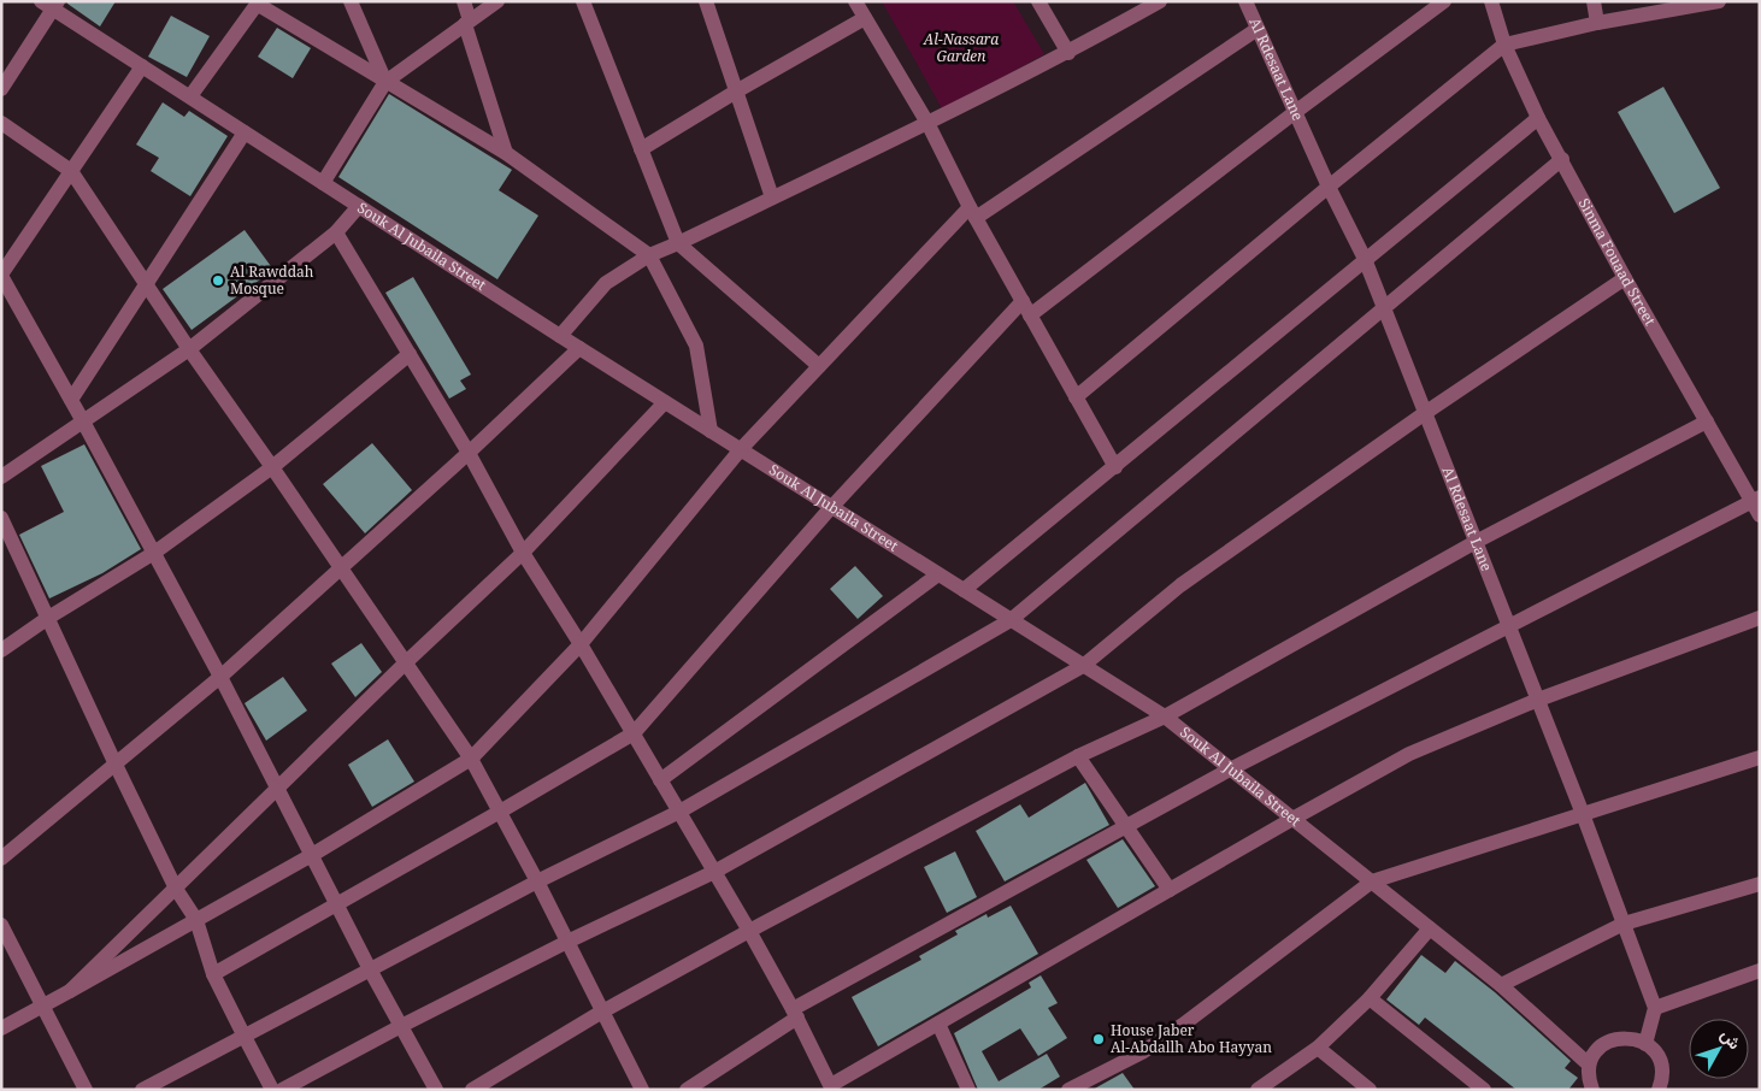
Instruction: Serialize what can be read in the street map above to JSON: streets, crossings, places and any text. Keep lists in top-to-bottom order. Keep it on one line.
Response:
{"streets":{"street":["Al Rdesaat Lane","Souk Al Jubaila Street","Sinma Fouaad Street"]},"parks":["Al-Nassara Garden"],"places":["Al Rawddah Mosque","House Jaber Al-Abdallh Abo Hayyan"],"north":"top right"}
